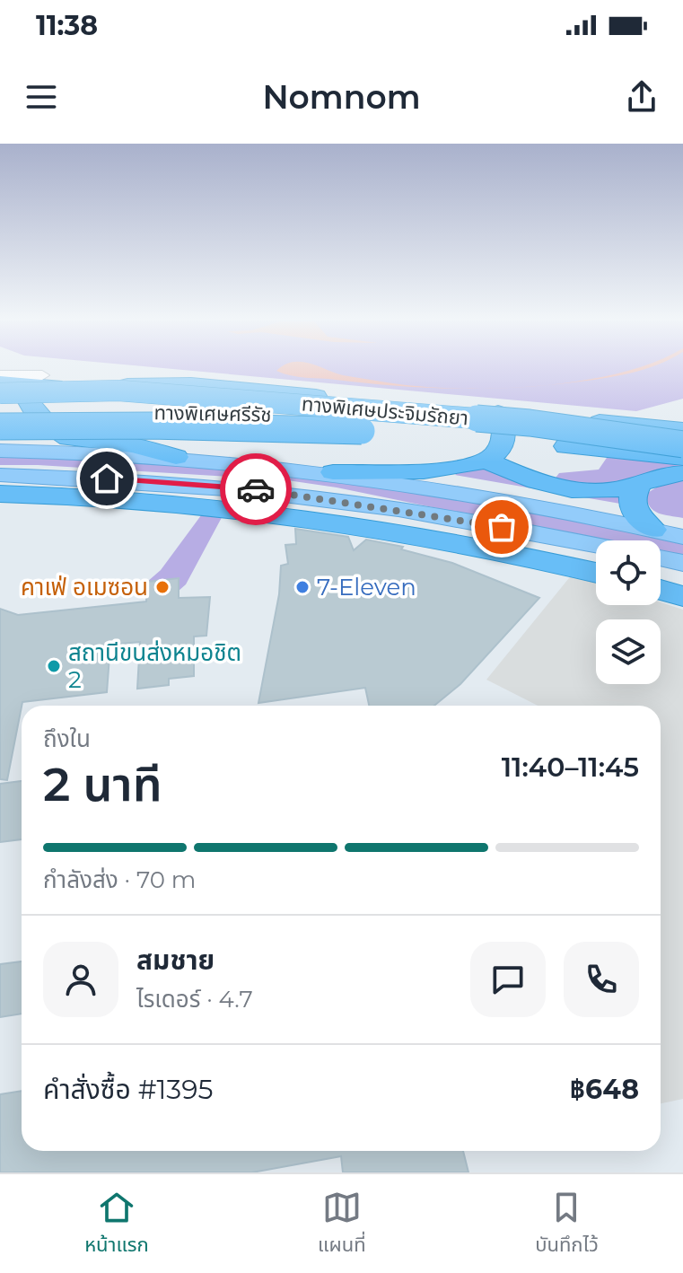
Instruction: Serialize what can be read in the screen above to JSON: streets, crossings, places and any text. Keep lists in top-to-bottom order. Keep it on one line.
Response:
{"streets":{"highway":["ทางพิเศษประจิมรัถยา","ทางพิเศษศรีรัช"]},"crossings":[["ทางพิเศษประจิมรัถยา","ทางพิเศษศรีรัช"]],"places":["คาเฟ่ อเมซอน","7-Eleven","สถานีขนส่งหมอชิต 2"],"page":{"status":"11:38","header":"Nomnom","heading":["2 นาที","ถึงใน","11:40–11:45"],"panel":["สมชาย","ไรเดอร์ · 4.7","คำสั่งซื้อ #1395","฿648"],"bar":"กำลังส่ง · 70 m","tabs":["หน้าแรก","แผนที่","บันทึกไว้"]}}
